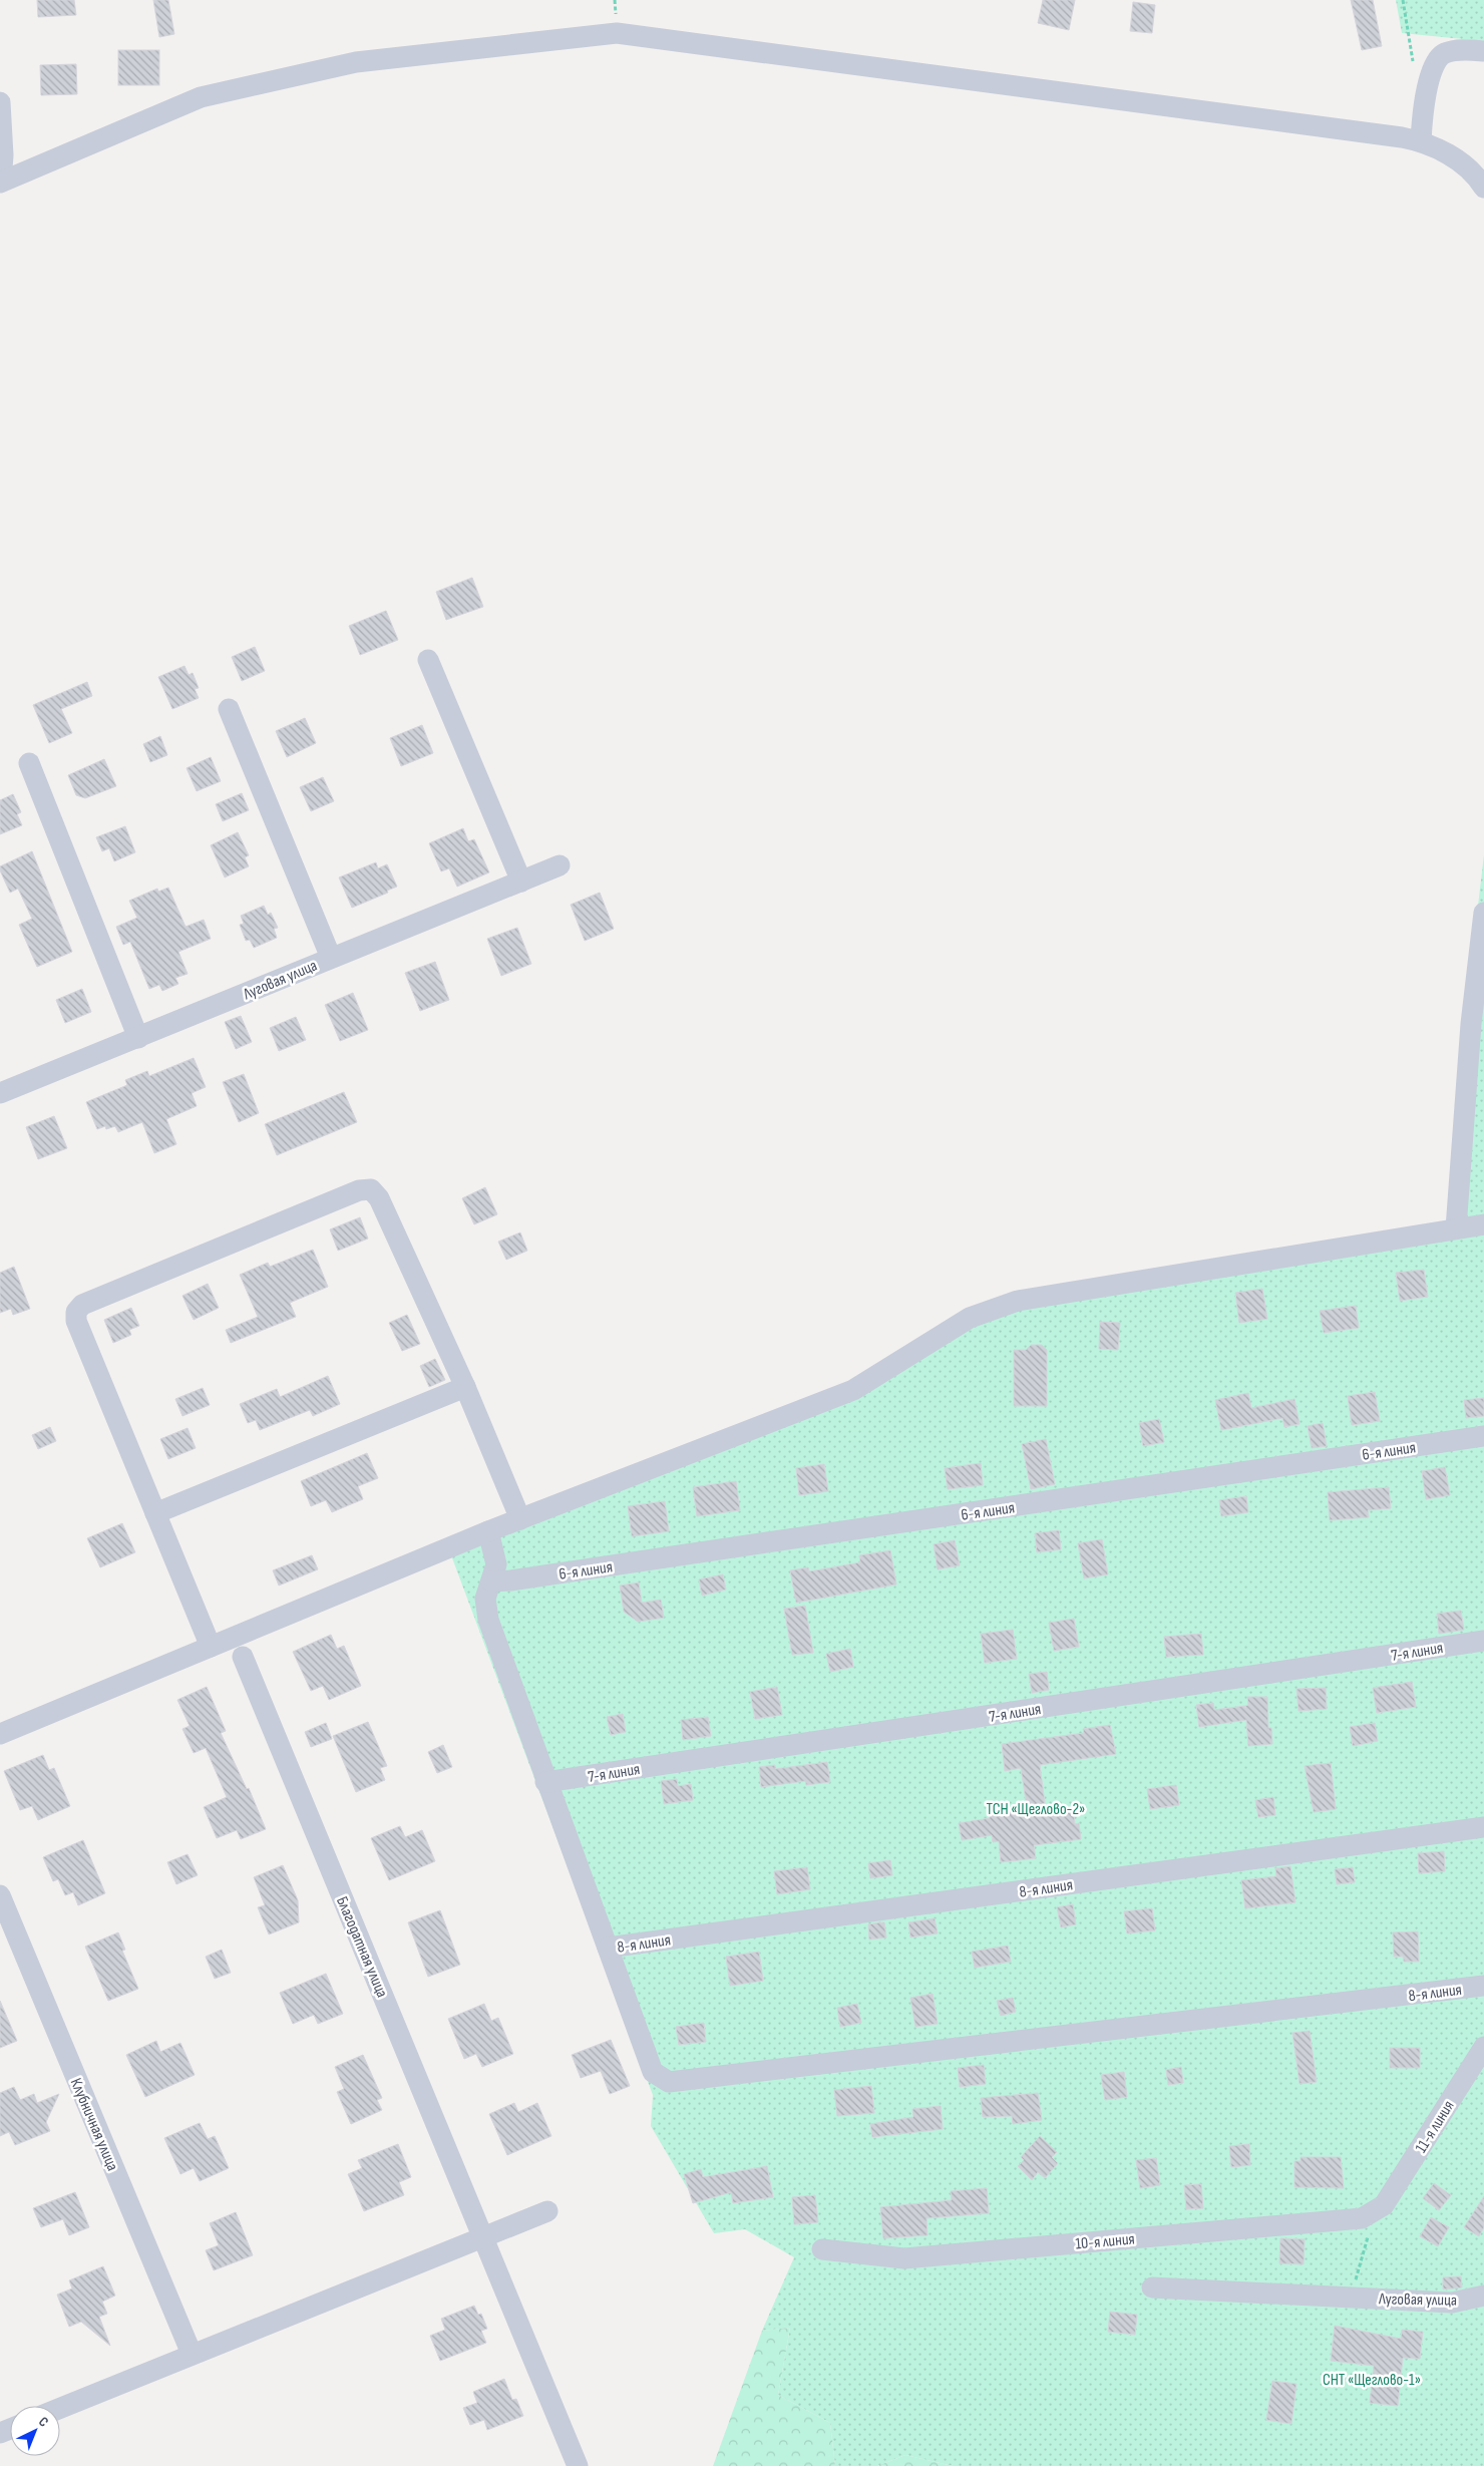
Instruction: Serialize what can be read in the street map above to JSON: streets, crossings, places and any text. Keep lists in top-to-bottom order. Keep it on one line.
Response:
{"streets":{"street":["Луговая улица","6-я линия","7-я линия","8-я линия","Благодатная улица","Клубничная улица","11-я линия","10-я линия"]},"crossings":[["11-я линия","10-я линия"]],"parks":["ТСН «Щеглово-2»","СНТ «Щеглово-1»"],"north":"top right"}
